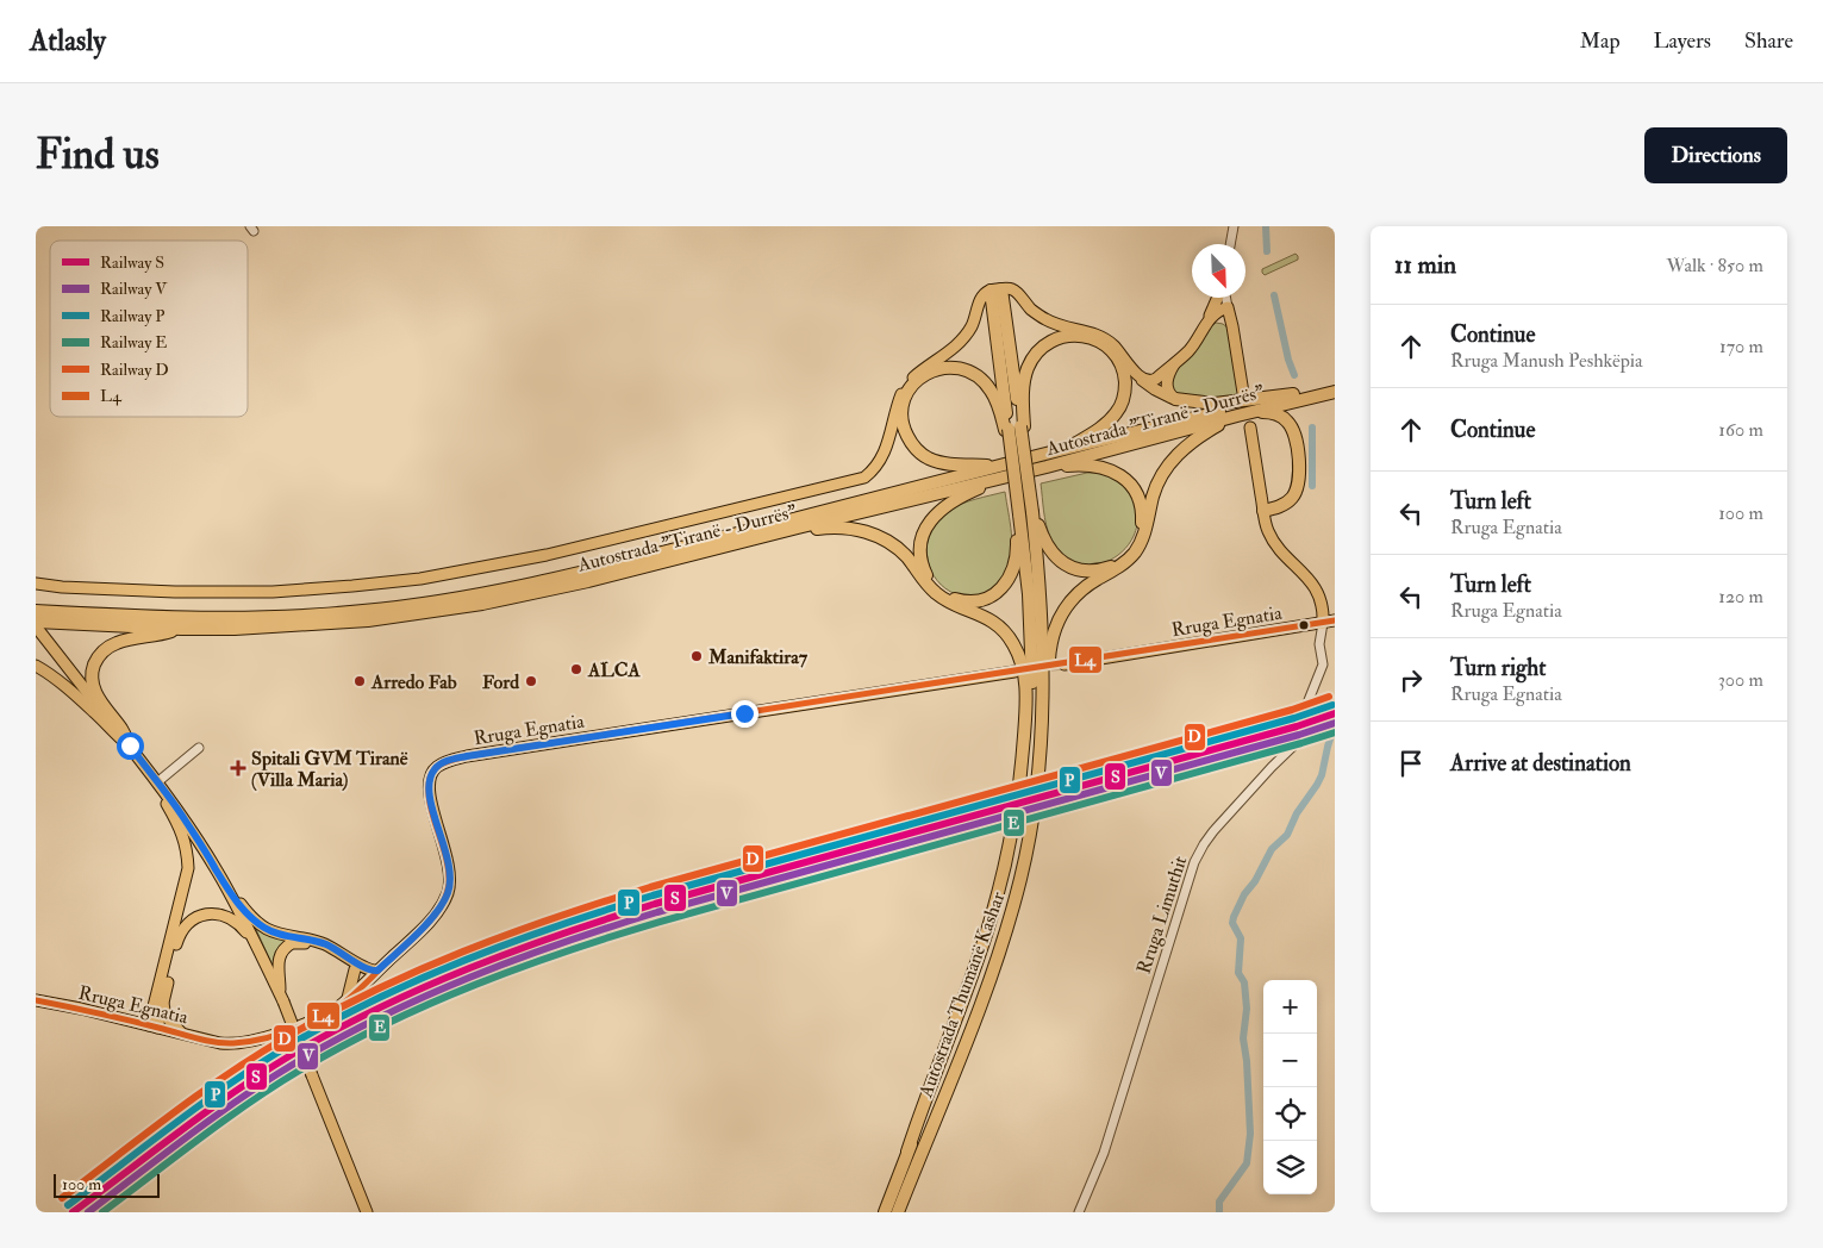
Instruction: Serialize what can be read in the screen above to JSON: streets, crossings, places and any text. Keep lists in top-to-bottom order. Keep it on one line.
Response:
{"streets":{"highway":["Autostrada \"Tiranë - Durrës\"","Autostrada Thumanë Kashar"],"main road":["Rruga Egnatia"],"street":["Rruga Limuthit"]},"crossings":[["Rruga Egnatia","Rruga Limuthit"]],"places":{"other":["Manifaktira7","ALCA","Arredo Fab","Ford"],"health":["Spitali GVM Tiranë (Villa Maria)"]},"lines":["transit line L4","rail line D","rail line P","rail line S","rail line V","rail line E"],"legend":["Railway S","Railway V","Railway P","Railway E","Railway D","L4"],"scale_bar":"100 m","north":"bottom right","page":{"header":"Atlasly","nav":["Map","Layers","Share"],"buttons":"Directions","title":"Find us","heading":["11 min","Walk · 850 m"],"list":[["Continue","Rruga Manush Peshkëpia","170 m"],["Continue","160 m"],["Turn left","Rruga Egnatia","100 m"],["Turn left","Rruga Egnatia","120 m"],["Turn right","Rruga Egnatia","300 m"],"Arrive at destination"],"map_buttons":["+","−"],"scale":"100 m"}}
